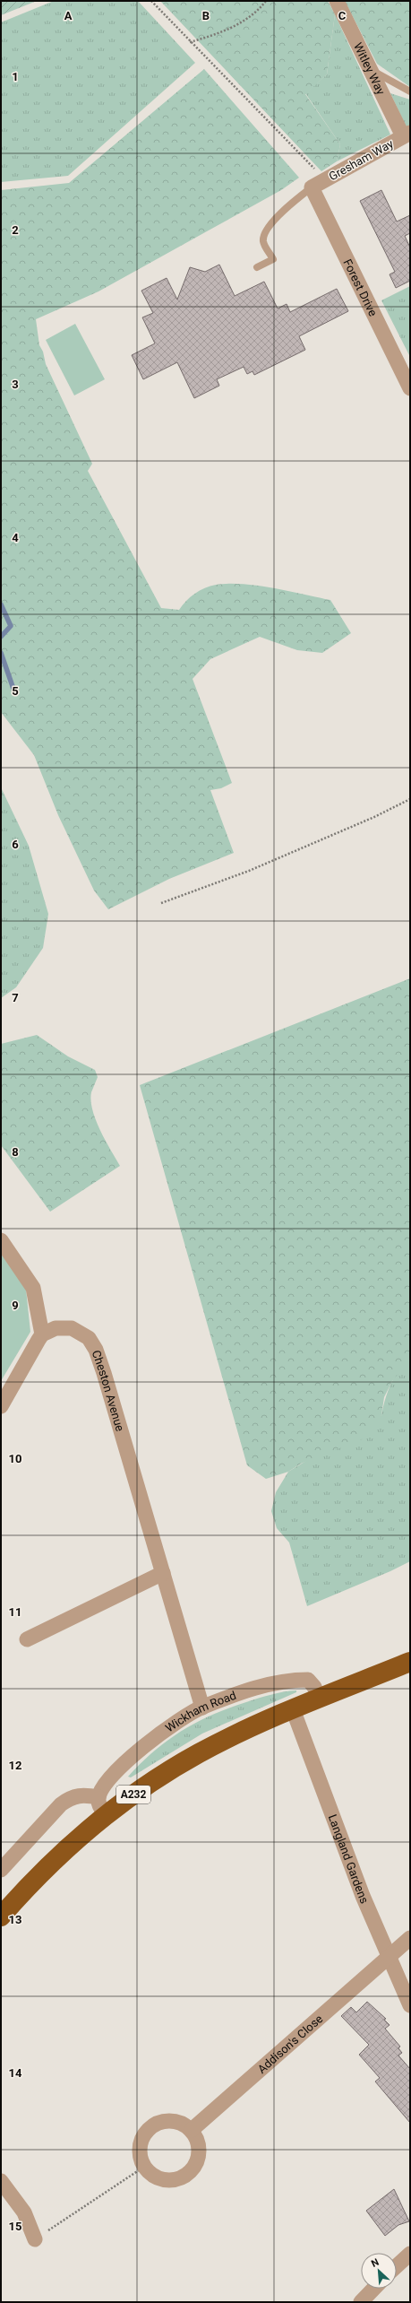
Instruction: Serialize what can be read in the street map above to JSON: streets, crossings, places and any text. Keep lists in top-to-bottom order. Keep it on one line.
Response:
{"streets":{"highway":["A232"],"street":["Witley Way","Gresham Way","Forest Drive","Cheston Avenue","Wickham Road","Langland Gardens","Addison's Close"]},"crossings":[["Witley Way","Gresham Way"],["Gresham Way","Forest Drive"],["Cheston Avenue","Wickham Road"],["Wickham Road","A232"],["A232","Langland Gardens"],["Langland Gardens","Addison's Close"]],"north":"top left","grid":{"columns":["A","B","C"],"rows":["1","2","3","4","5","6","7","8","9","10","11","12","13","14","15"]}}
